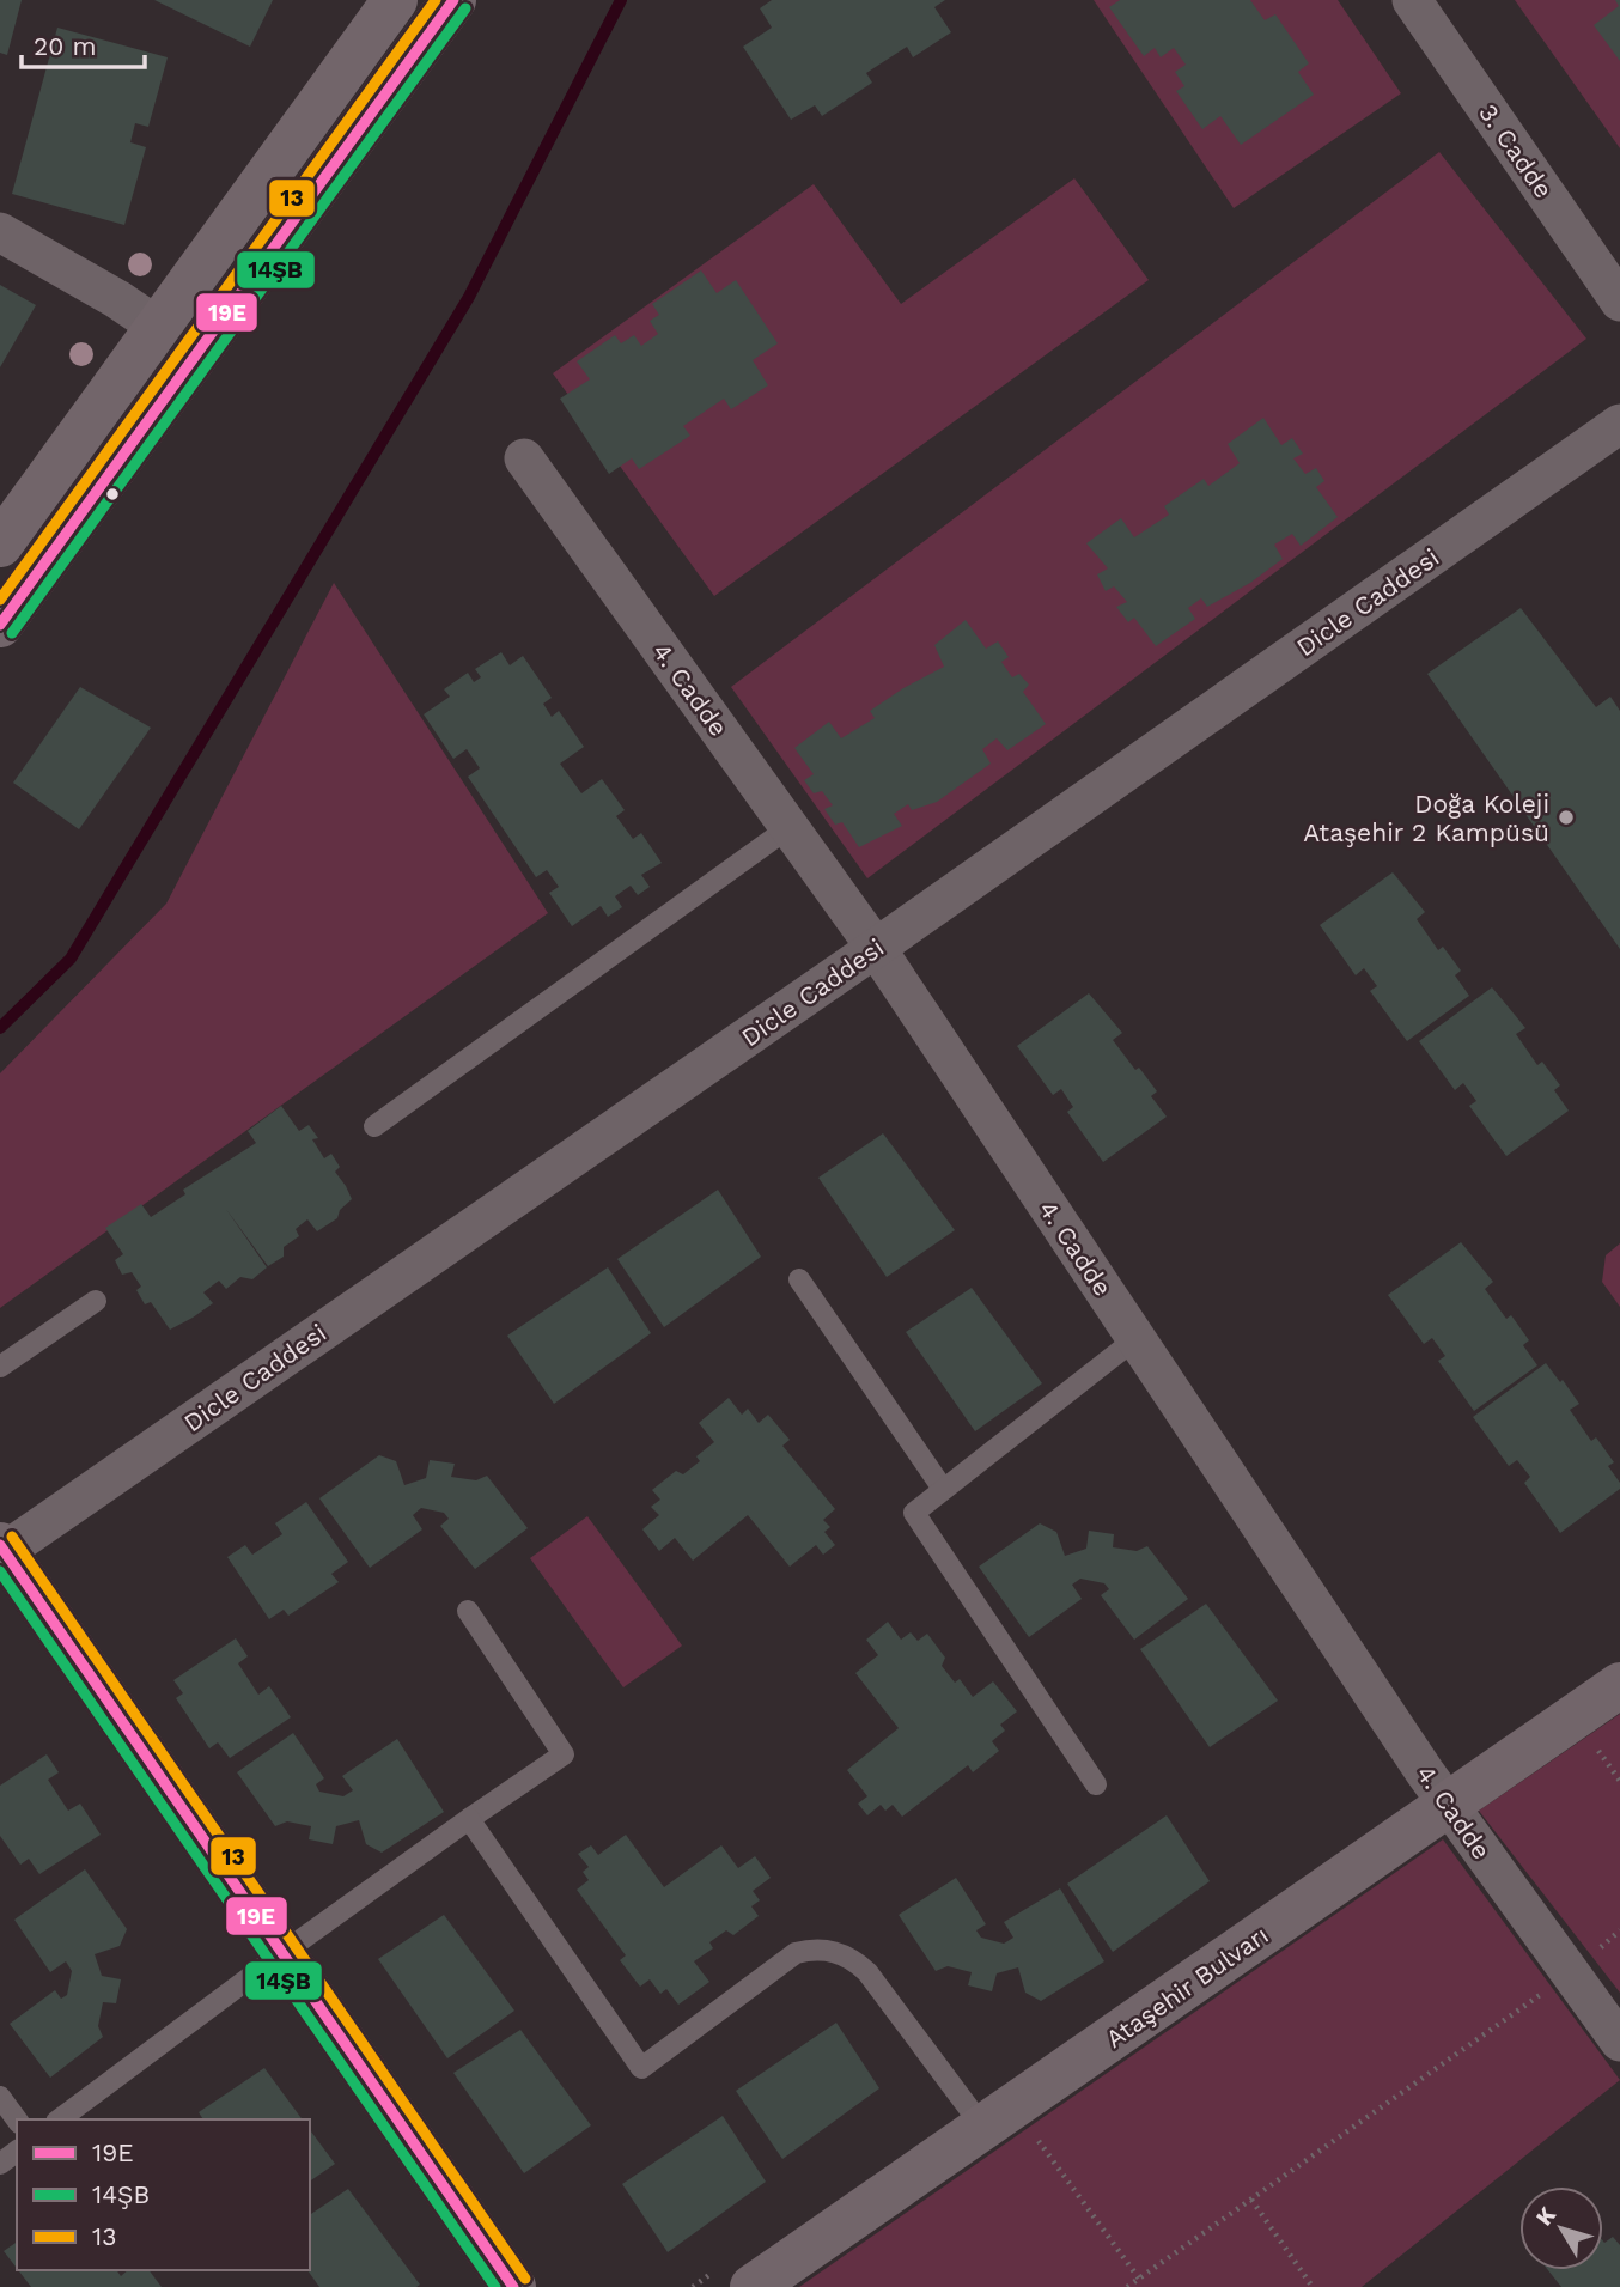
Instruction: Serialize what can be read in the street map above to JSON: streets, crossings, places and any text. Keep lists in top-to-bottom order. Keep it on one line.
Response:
{"streets":{"street":["3. Cadde","Dicle Caddesi","4. Cadde","Ataşehir Bulvarı"]},"crossings":[["Dicle Caddesi","4. Cadde"],["4. Cadde","Ataşehir Bulvarı"]],"places":["Doğa Koleji Ataşehir 2 Kampüsü"],"lines":["transit line 19E","transit line 13","transit line 14ŞB"],"legend":["19E","14ŞB","13"],"scale_bar":"20 m","north":"top left"}
